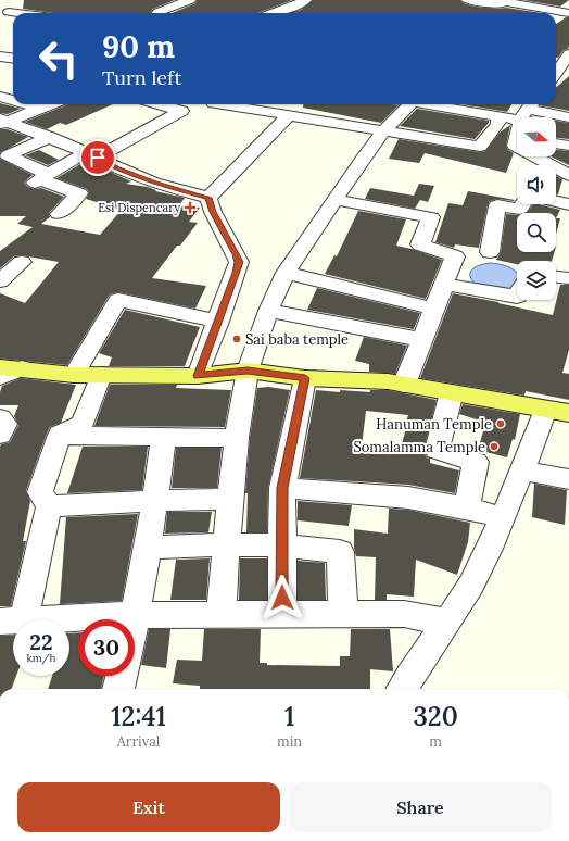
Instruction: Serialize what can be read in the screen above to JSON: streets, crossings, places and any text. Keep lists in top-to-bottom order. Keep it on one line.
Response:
{"places":{"health":["Esi Dispencary"],"other":["Sai baba temple","Hanuman Temple","Somalamma Temple"]},"north":"right","page":{"turn":["90 m","Turn left"],"speed":"22 km/h","limit":"30","eta":["12:41","Arrival","1","min","320","m"],"buttons":["Exit","Share"]}}
